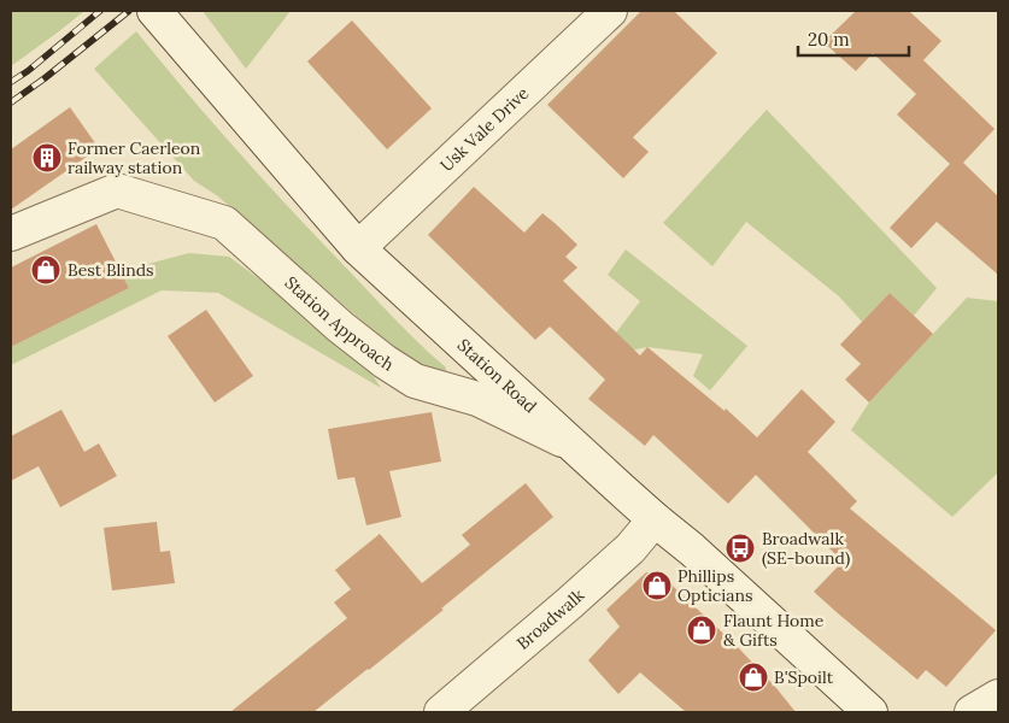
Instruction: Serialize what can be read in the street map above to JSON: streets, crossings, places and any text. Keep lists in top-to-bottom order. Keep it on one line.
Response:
{"streets":{"street":["Usk Vale Drive","Station Approach","Station Road","Broadwalk"]},"crossings":[["Usk Vale Drive","Station Road"],["Station Approach","Station Road"],["Station Road","Broadwalk"]],"places":{"building":["Former Caerleon railway station"],"shop":["Best Blinds","Phillips Opticians","Flaunt Home & Gifts","B'Spoilt"],"bus stop":["Broadwalk (SE-bound)"]},"scale_bar":"20 m"}
